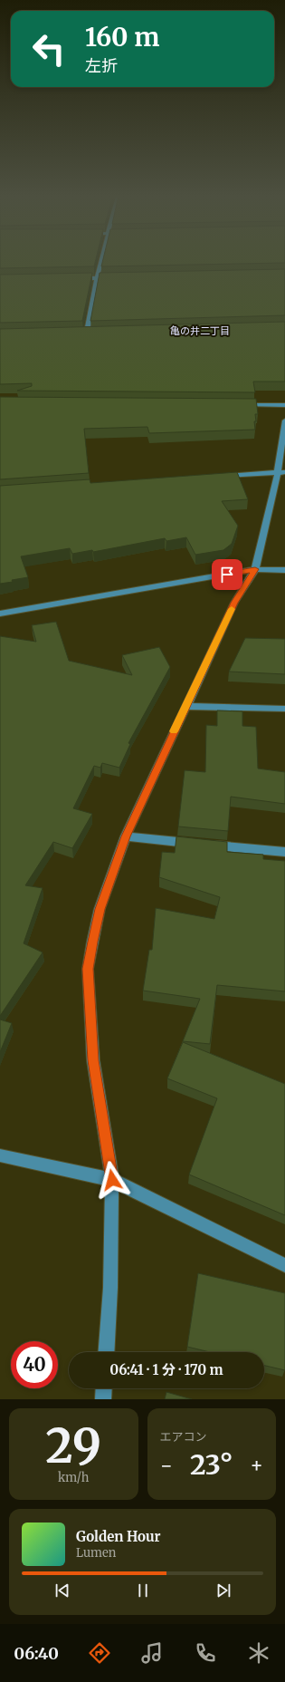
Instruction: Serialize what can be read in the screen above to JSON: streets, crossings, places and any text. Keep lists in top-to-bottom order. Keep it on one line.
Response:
{"districts":["亀の井二丁目"],"page":{"turn":["160 m","左折"],"limit":"40","trip":"06:41 · 1 分 · 170 m","tile":[["29","km/h"],"エアコン"],"heat":["−","23°","+"],"song":["Golden Hour","Lumen"],"tabs":"06:40"}}
